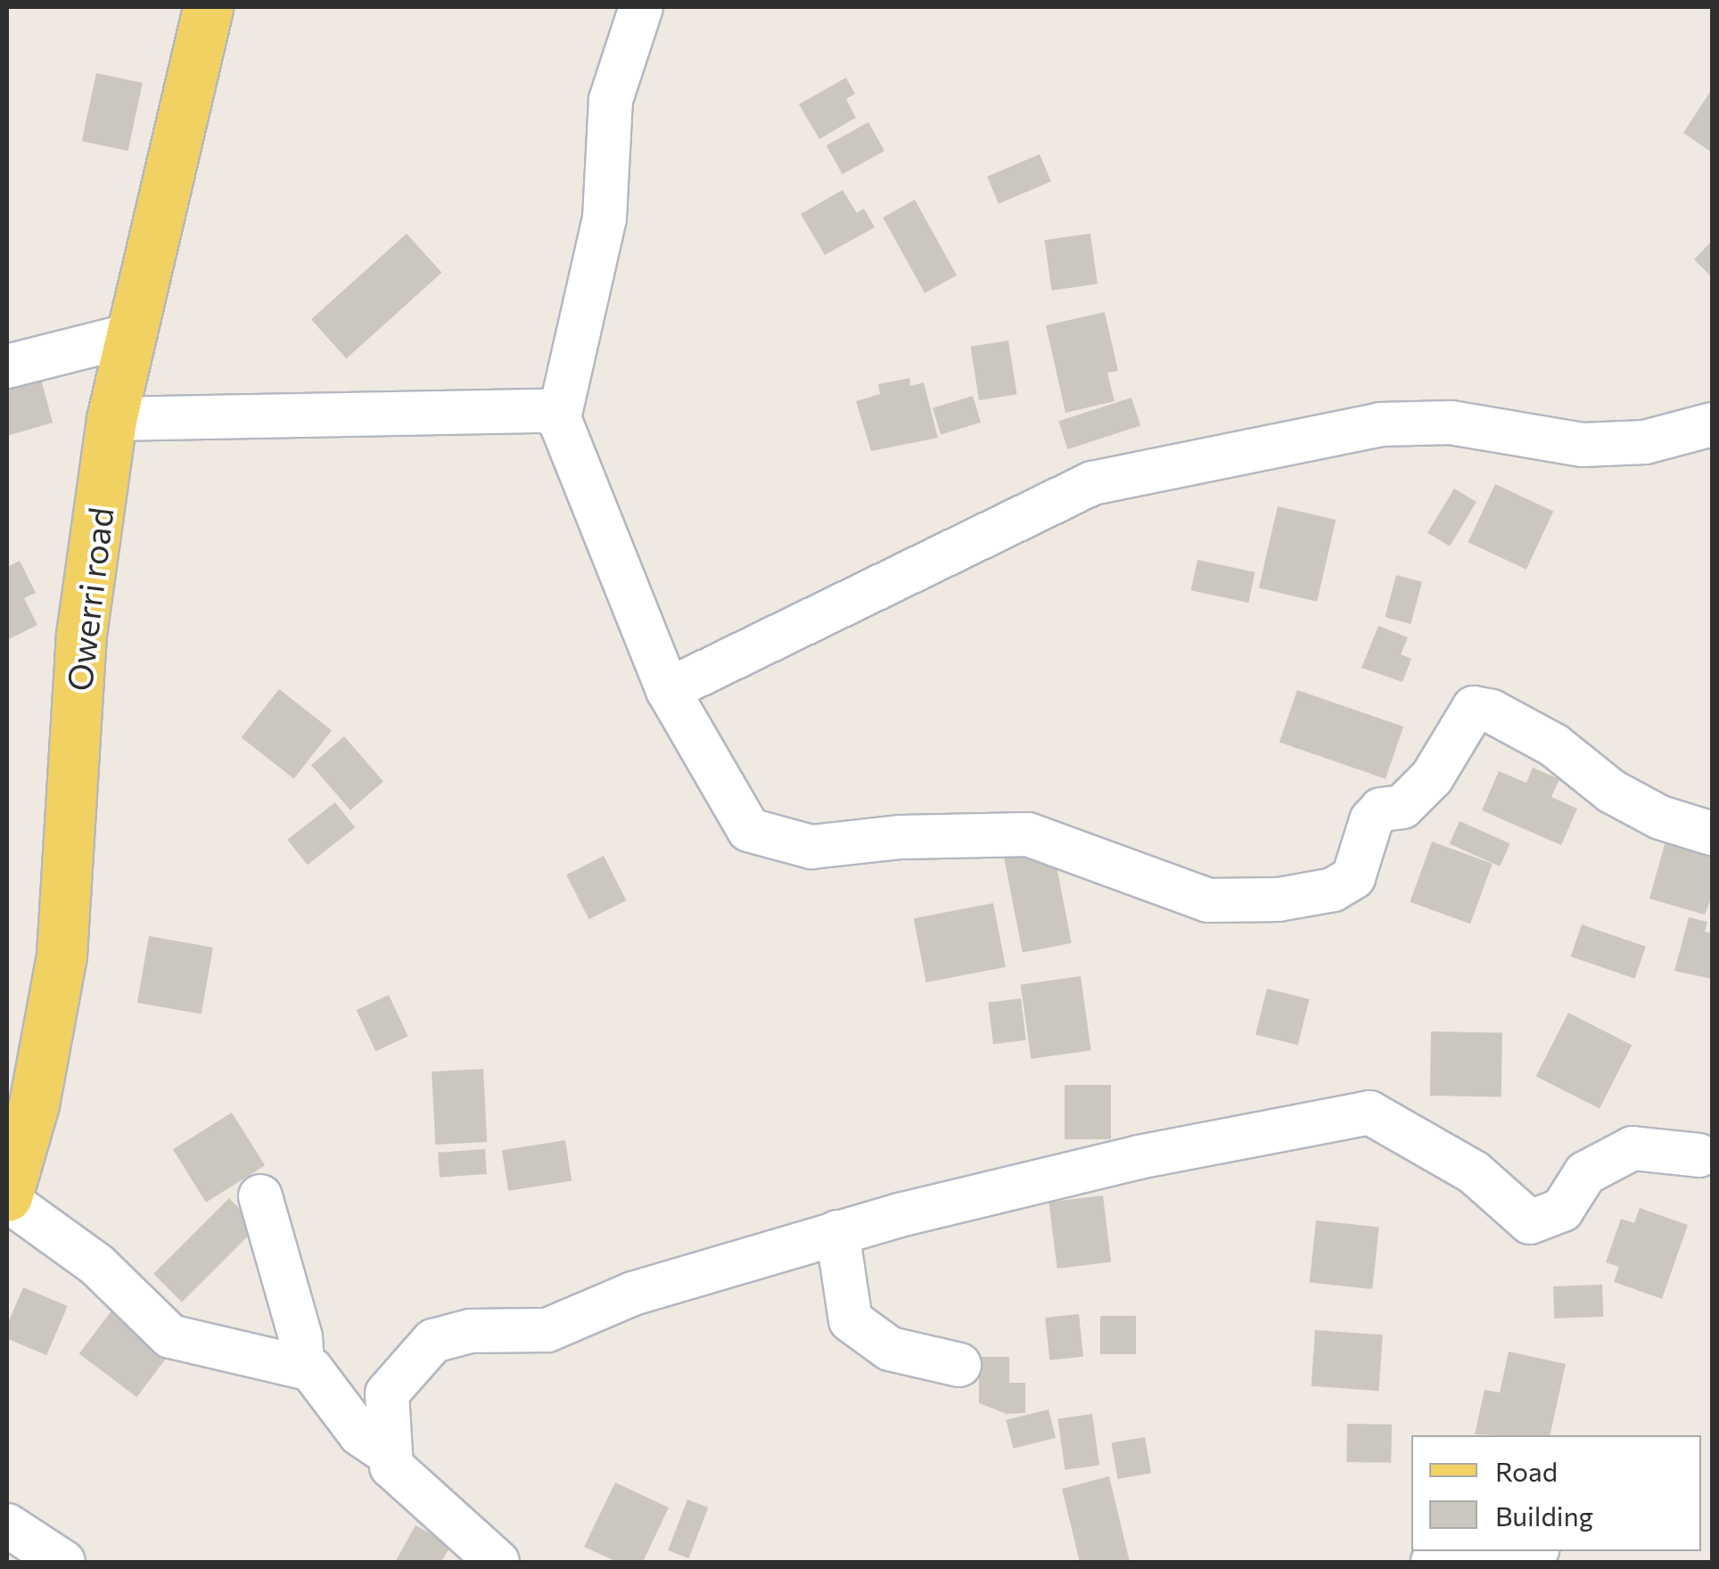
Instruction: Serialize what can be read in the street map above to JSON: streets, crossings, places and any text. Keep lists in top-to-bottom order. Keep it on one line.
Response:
{"streets":{"main road":["Owerri road"]},"legend":["Road","Building"]}
